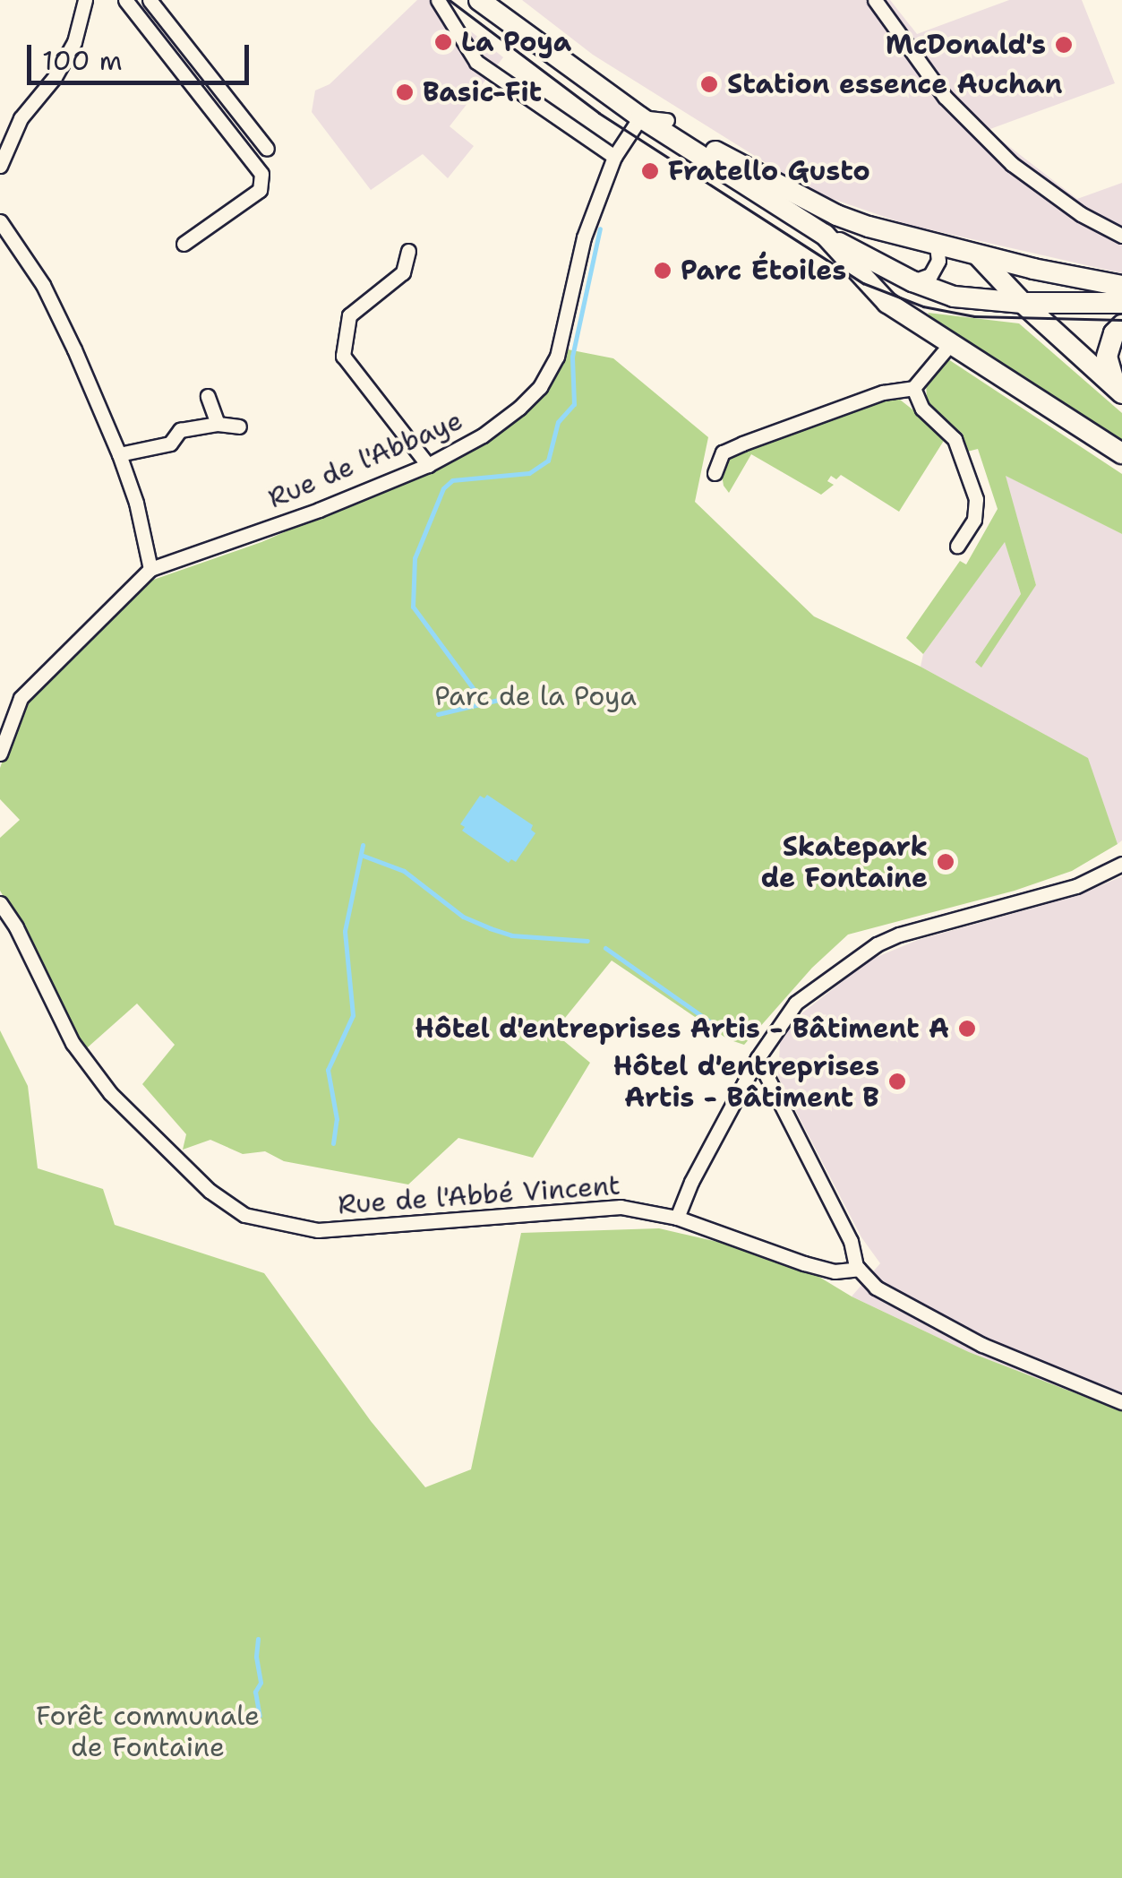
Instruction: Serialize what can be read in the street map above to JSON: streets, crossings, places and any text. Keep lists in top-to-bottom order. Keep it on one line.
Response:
{"streets":{"street":["Rue de l'Abbaye","Rue de l'Abbé Vincent"]},"parks":["Parc de la Poya","Forêt communale de Fontaine"],"places":["La Poya","McDonald's","Station essence Auchan","Basic-Fit","Fratello Gusto","Parc Étoiles","Skatepark de Fontaine","Hôtel d'entreprises Artis - Bâtiment A","Hôtel d'entreprises Artis - Bâtiment B"],"scale_bar":"100 m"}
